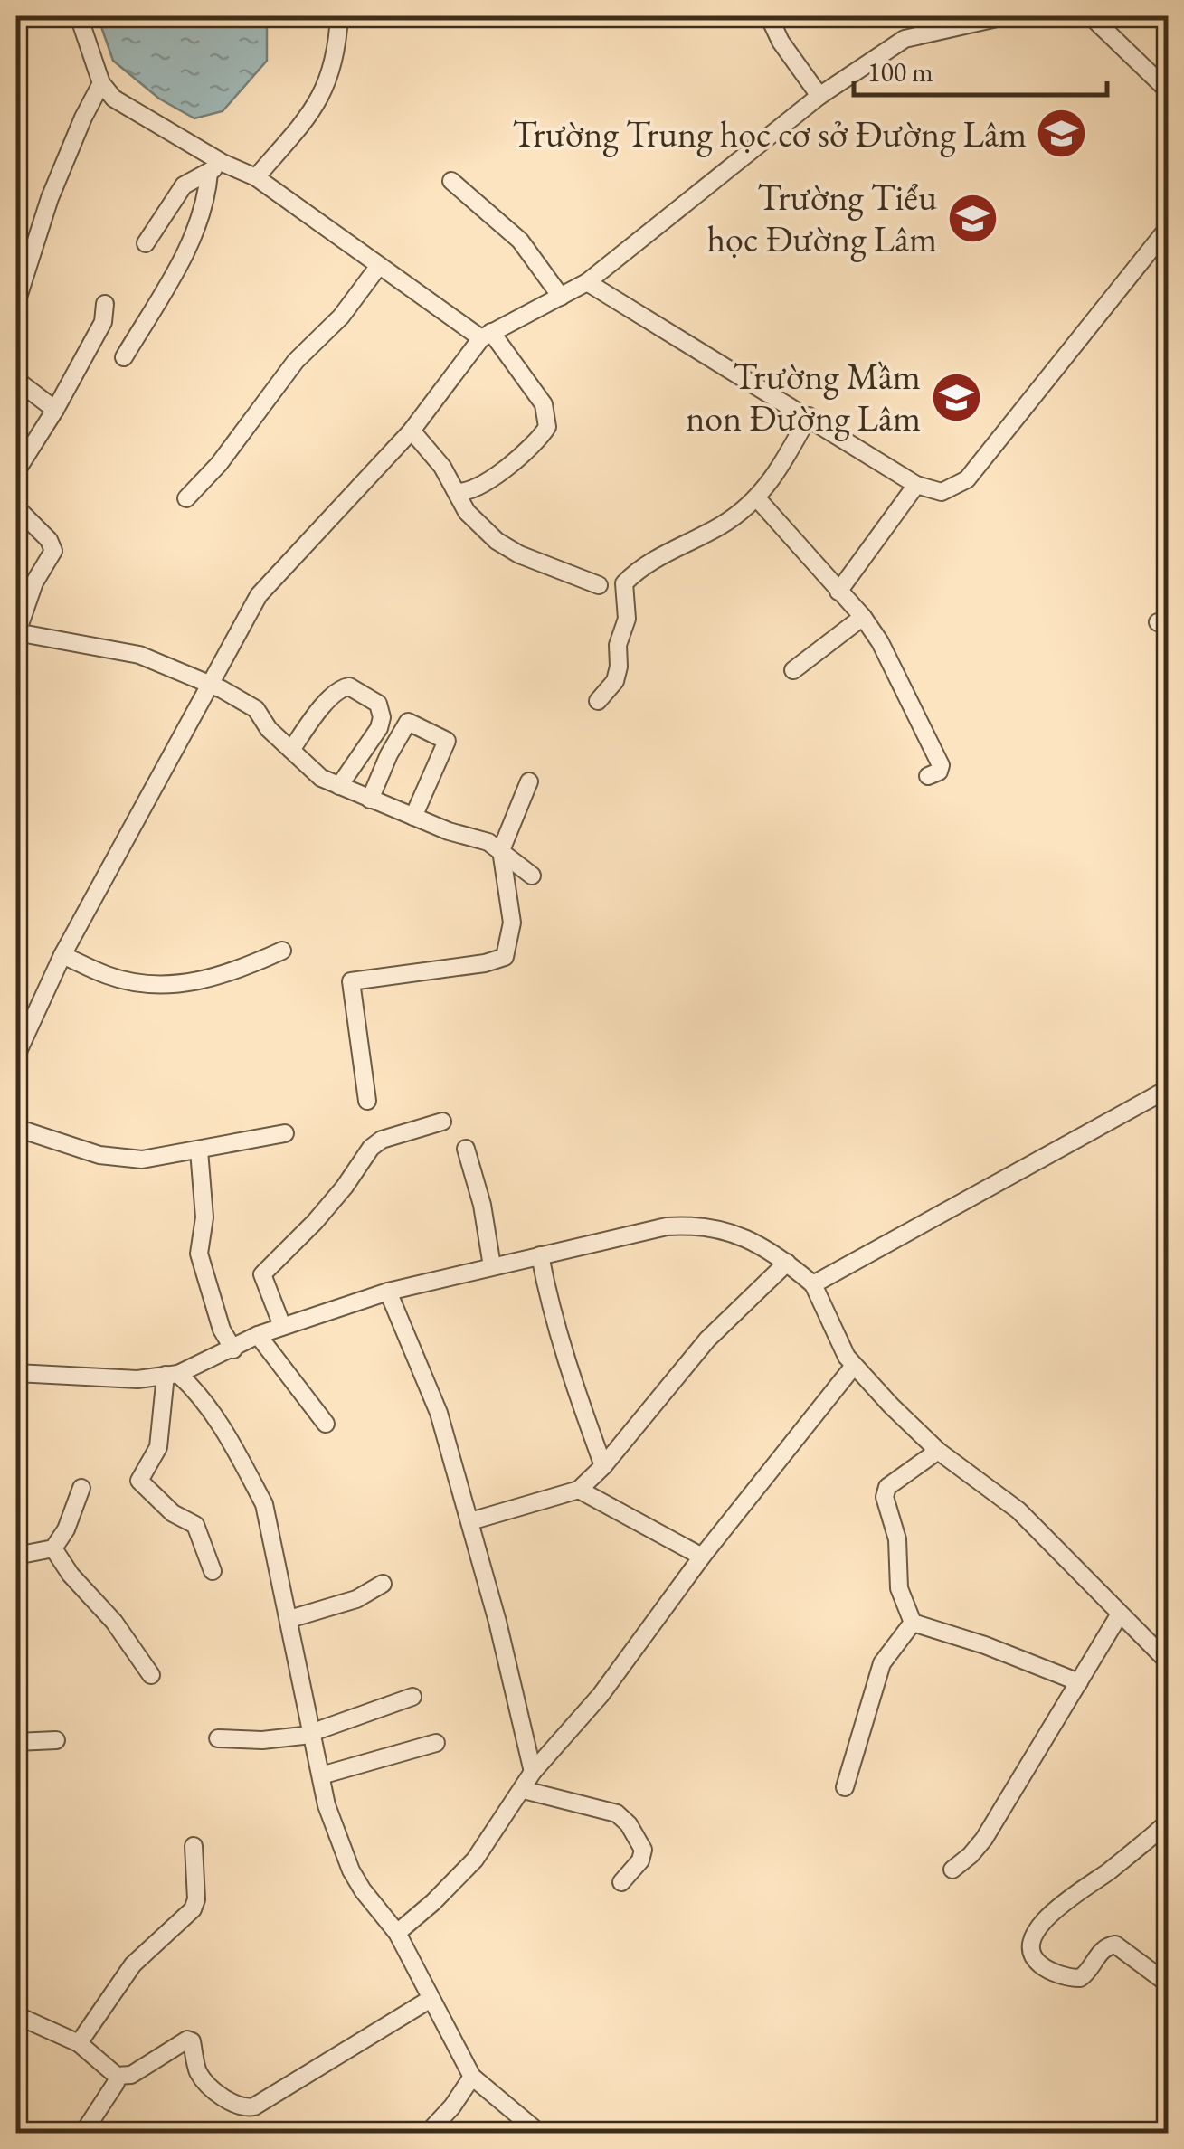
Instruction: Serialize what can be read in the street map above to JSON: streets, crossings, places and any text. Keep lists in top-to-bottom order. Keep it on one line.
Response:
{"places":{"school or university":["Trường Trung học cơ sở Đường Lâm","Trường Tiểu học Đường Lâm","Trường Mầm non Đường Lâm"]},"scale_bar":"100 m"}
